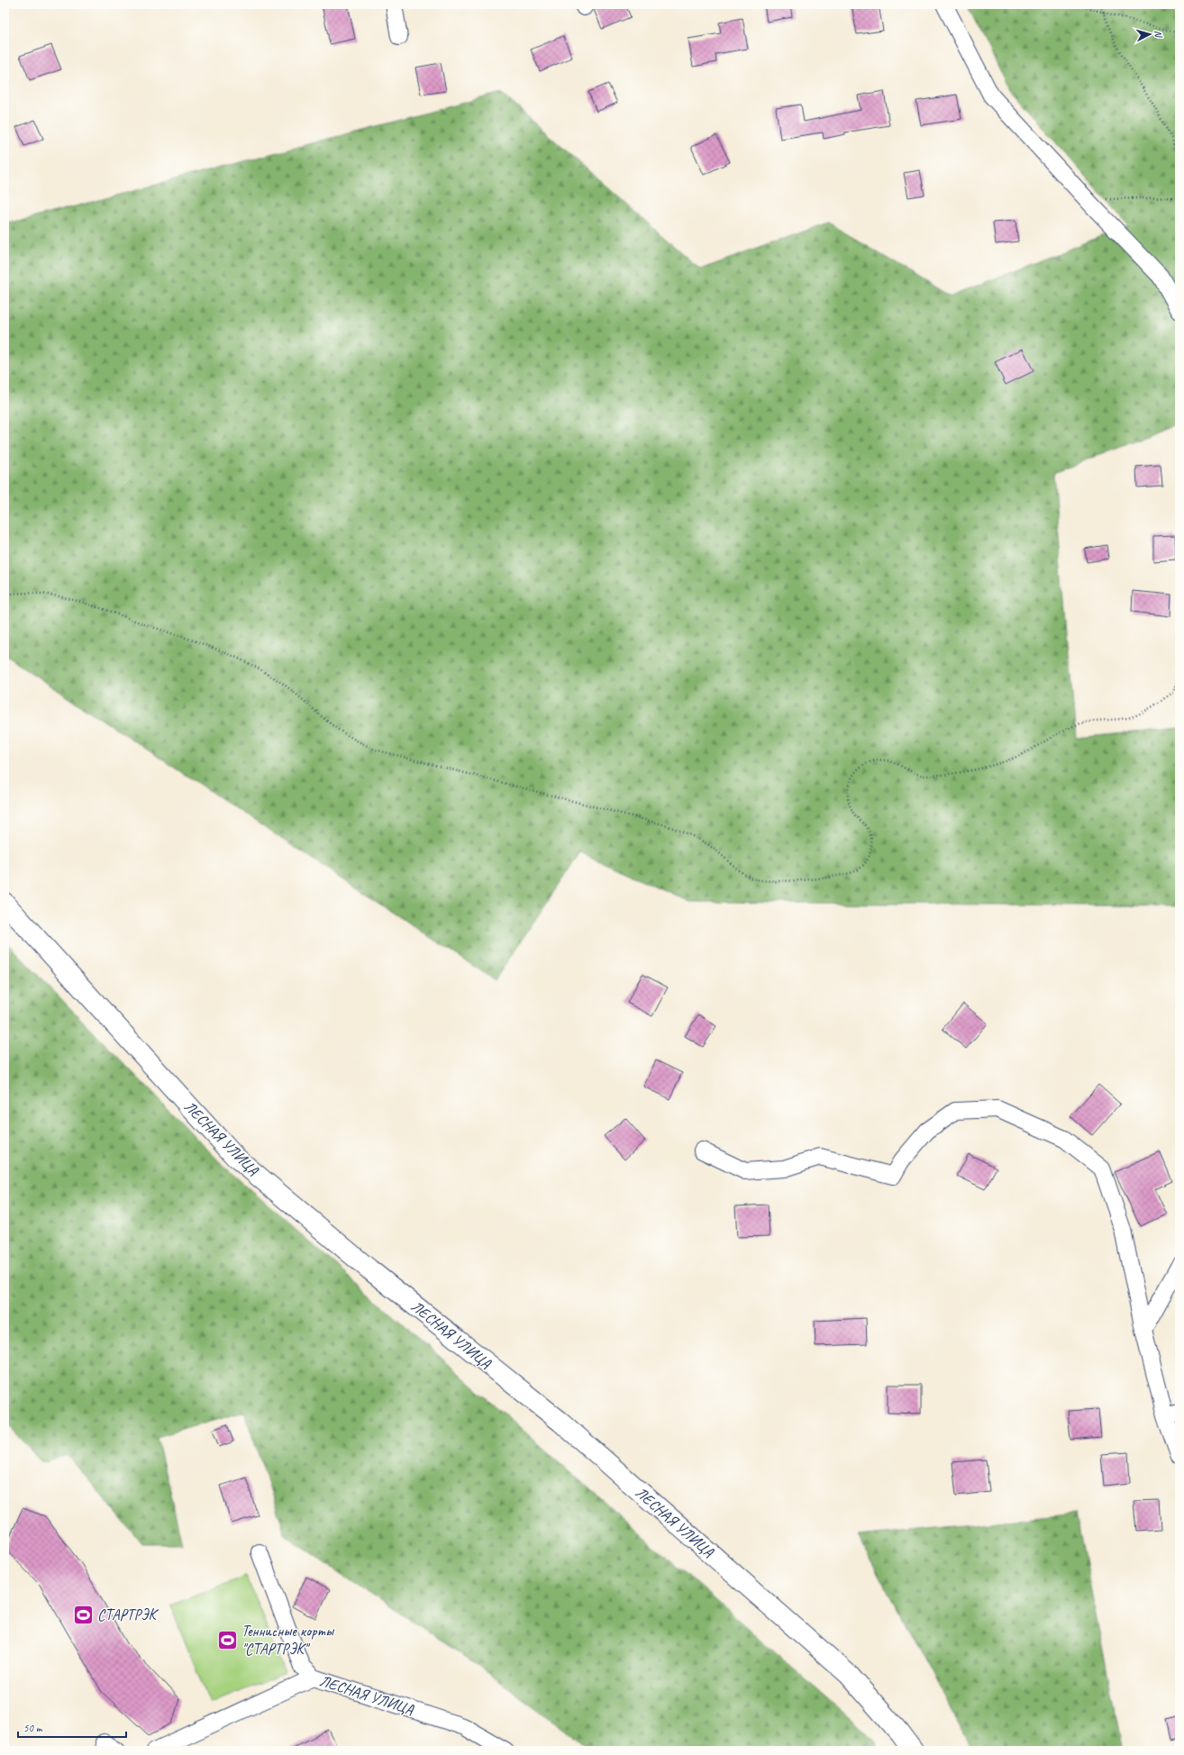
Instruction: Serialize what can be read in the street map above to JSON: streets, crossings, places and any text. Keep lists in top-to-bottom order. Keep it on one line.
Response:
{"streets":{"main road":["ЛЕСНАЯ УЛИЦА"]},"places":{"sports":["СТАРТРЭК","Теннисные корты \"СТАРТРЭК\""]},"scale_bar":"50 m","north":"right"}
